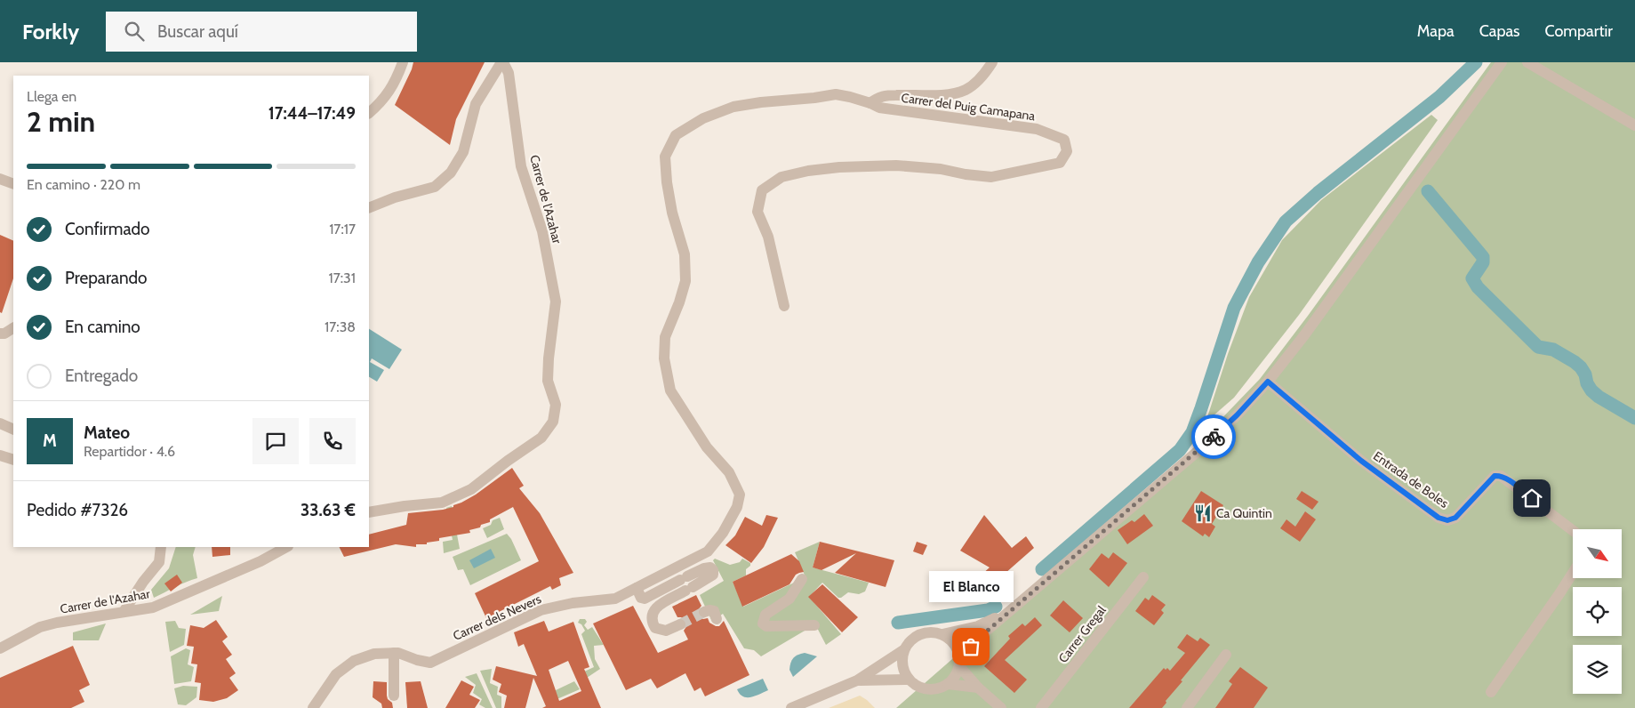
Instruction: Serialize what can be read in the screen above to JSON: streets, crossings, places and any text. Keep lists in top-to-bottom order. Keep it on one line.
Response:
{"streets":{"street":["Carrer del Puig Camapana","Carrer de l'Azahar","Entrada de Boles","Carrer dels Nevers","Carrer Gregal"]},"crossings":[["Carrer del Puig Camapana","Carrer dels Nevers"]],"places":{"restaurant":["Ca Quintin"],"other":["El Blanco"]},"north":"bottom right","page":{"header":"Forkly","search":"Buscar aquí","nav":["Mapa","Capas","Compartir"],"heading":["2 min","Llega en","17:44–17:49"],"panel":["Mateo","Repartidor · 4.6","Pedido #7326","33.63 €"],"bar":"En camino · 220 m","list":[["Confirmado","17:17"],["Preparando","17:31"],["En camino","17:38"],"Entregado"],"round":"M","bubble":"El Blanco"}}
